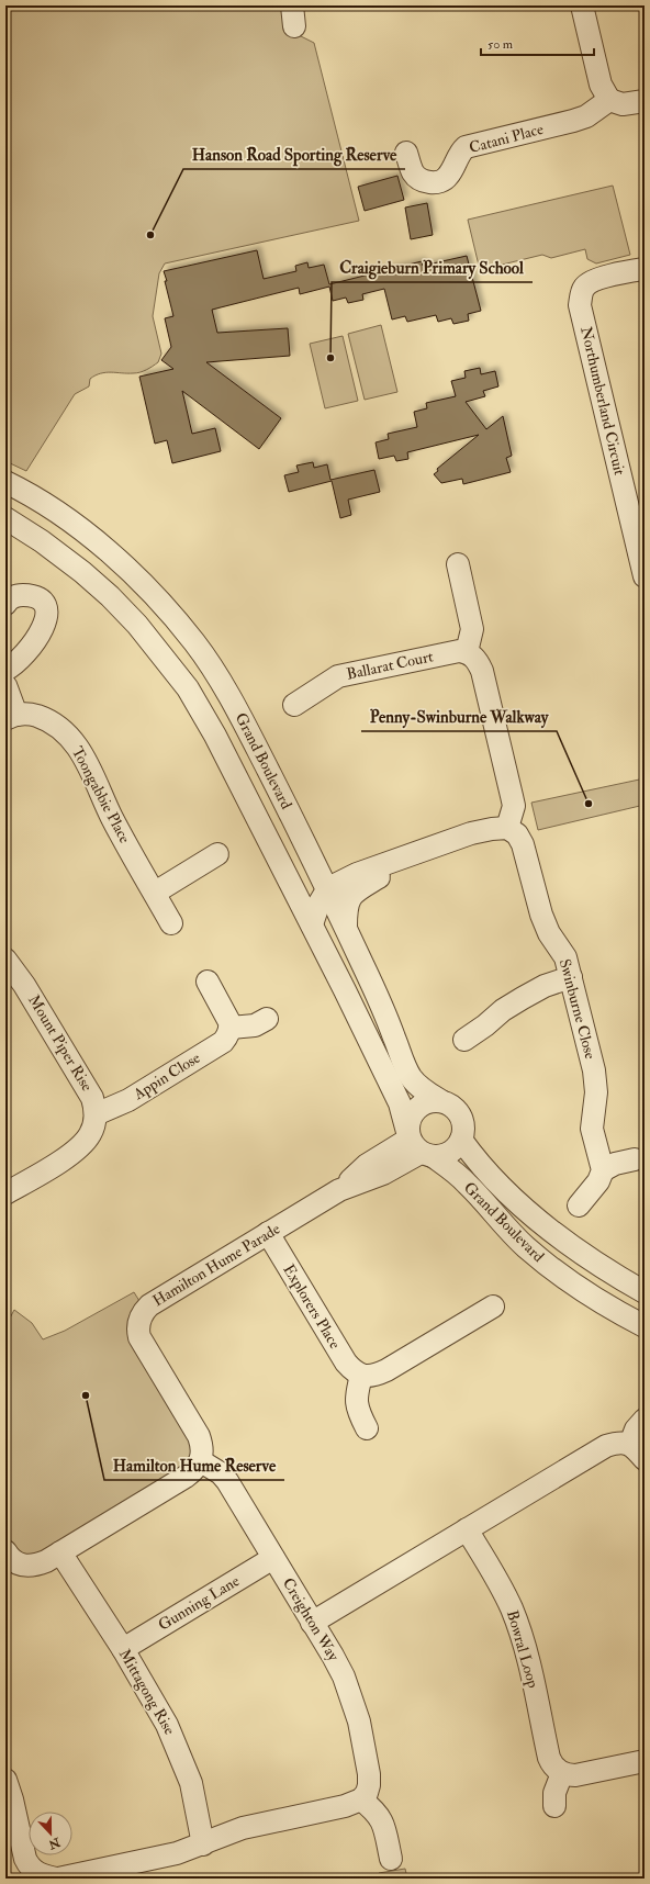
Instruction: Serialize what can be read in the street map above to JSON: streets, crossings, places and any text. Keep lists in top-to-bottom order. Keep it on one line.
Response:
{"streets":{"street":["Catani Place","Northumberland Circuit","Ballarat Court","Grand Boulevard","Toongabbie Place","Swinburne Close","Mount Piper Rise","Appin Close","Hamilton Hume Parade","Explorers Place","Gunning Lane","Creighton Way","Bowral Loop","Mittagong Rise"]},"crossings":[["Grand Boulevard","Hamilton Hume Parade"],["Mount Piper Rise","Appin Close"],["Hamilton Hume Parade","Explorers Place"],["Hamilton Hume Parade","Creighton Way"],["Gunning Lane","Creighton Way"],["Gunning Lane","Mittagong Rise"]],"places":["Hanson Road Sporting Reserve","Craigieburn Primary School","Penny-Swinburne Walkway","Hamilton Hume Reserve"],"scale_bar":"50 m","north":"bottom"}
